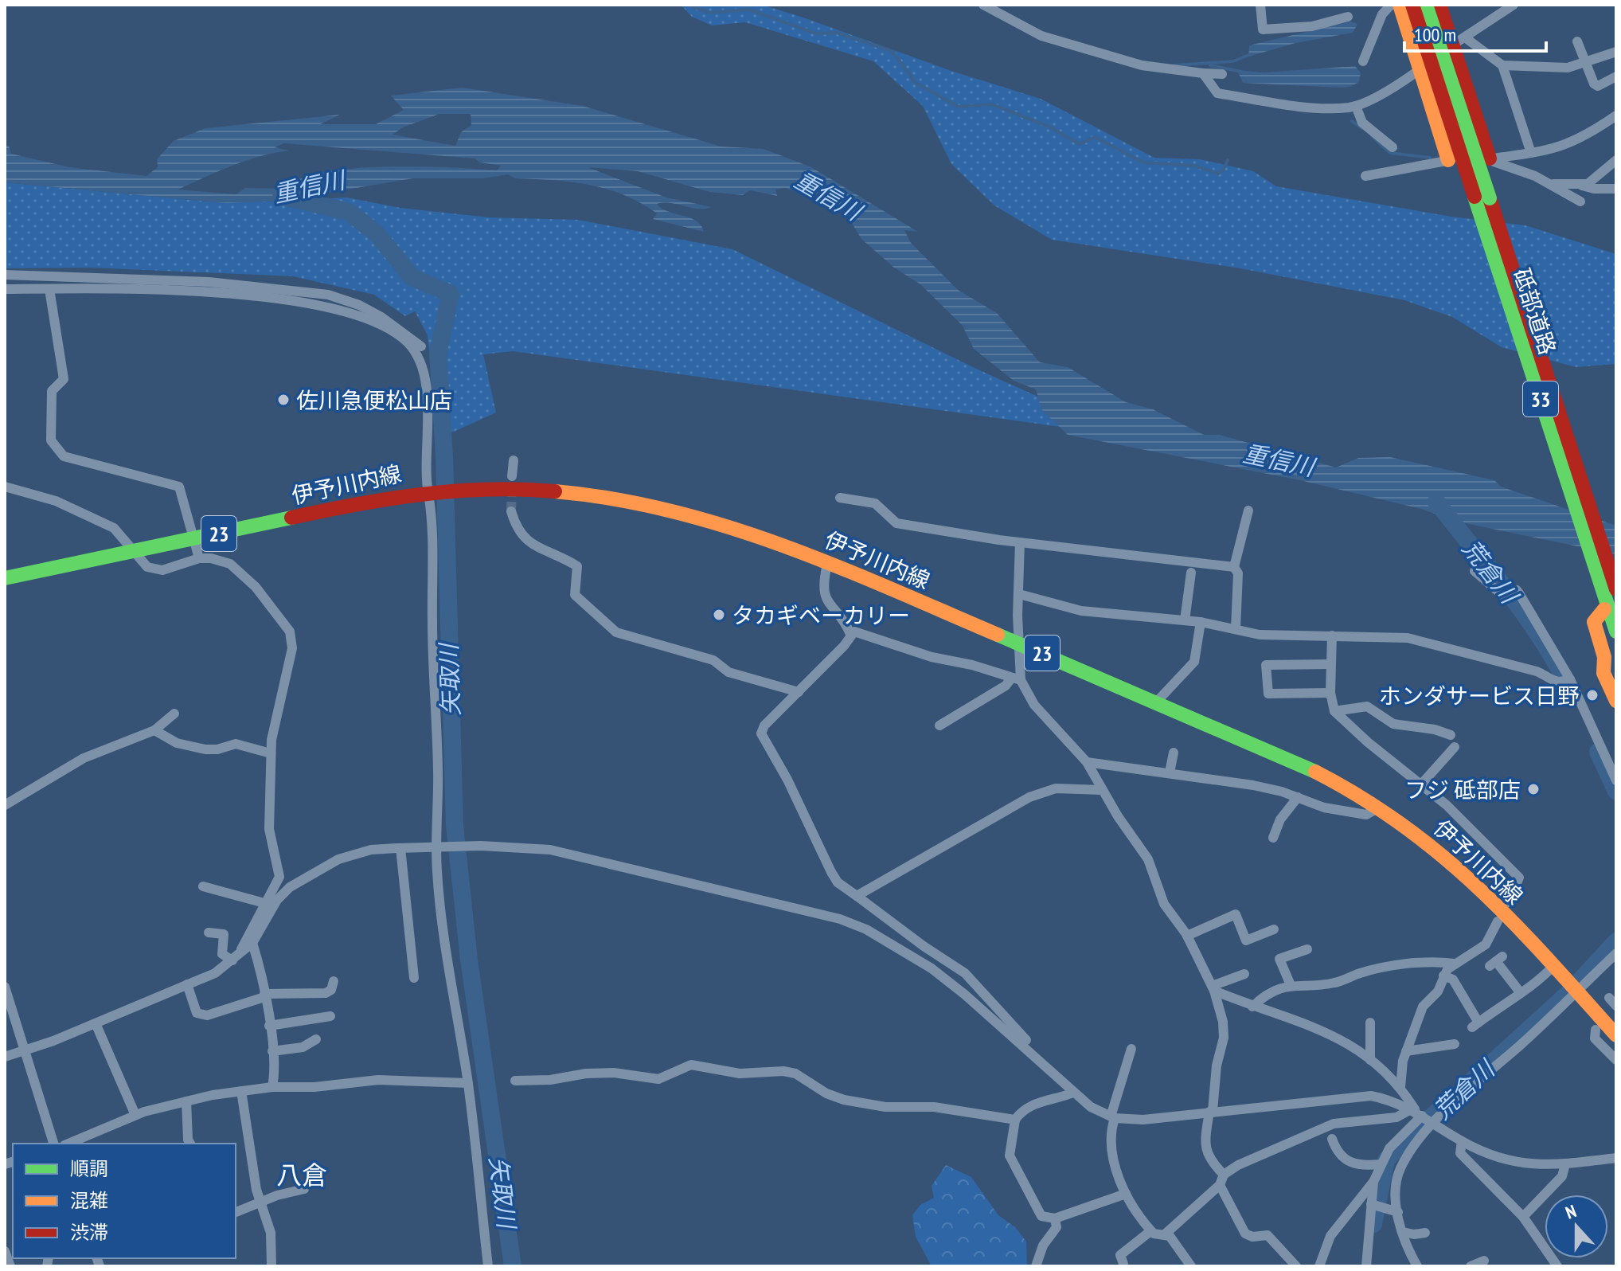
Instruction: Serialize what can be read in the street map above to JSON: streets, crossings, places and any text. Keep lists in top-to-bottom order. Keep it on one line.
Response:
{"streets":{"main road":["砥部道路","33","伊予川内線","23"]},"crossings":[["砥部道路","33"]],"districts":["八倉"],"water":["重信川","荒倉川","矢取川"],"places":["佐川急便松山店","タカギベーカリー","ホンダサービス日野","フジ 砥部店"],"legend":["順調","混雑","渋滞"],"scale_bar":"100 m","north":"top"}
